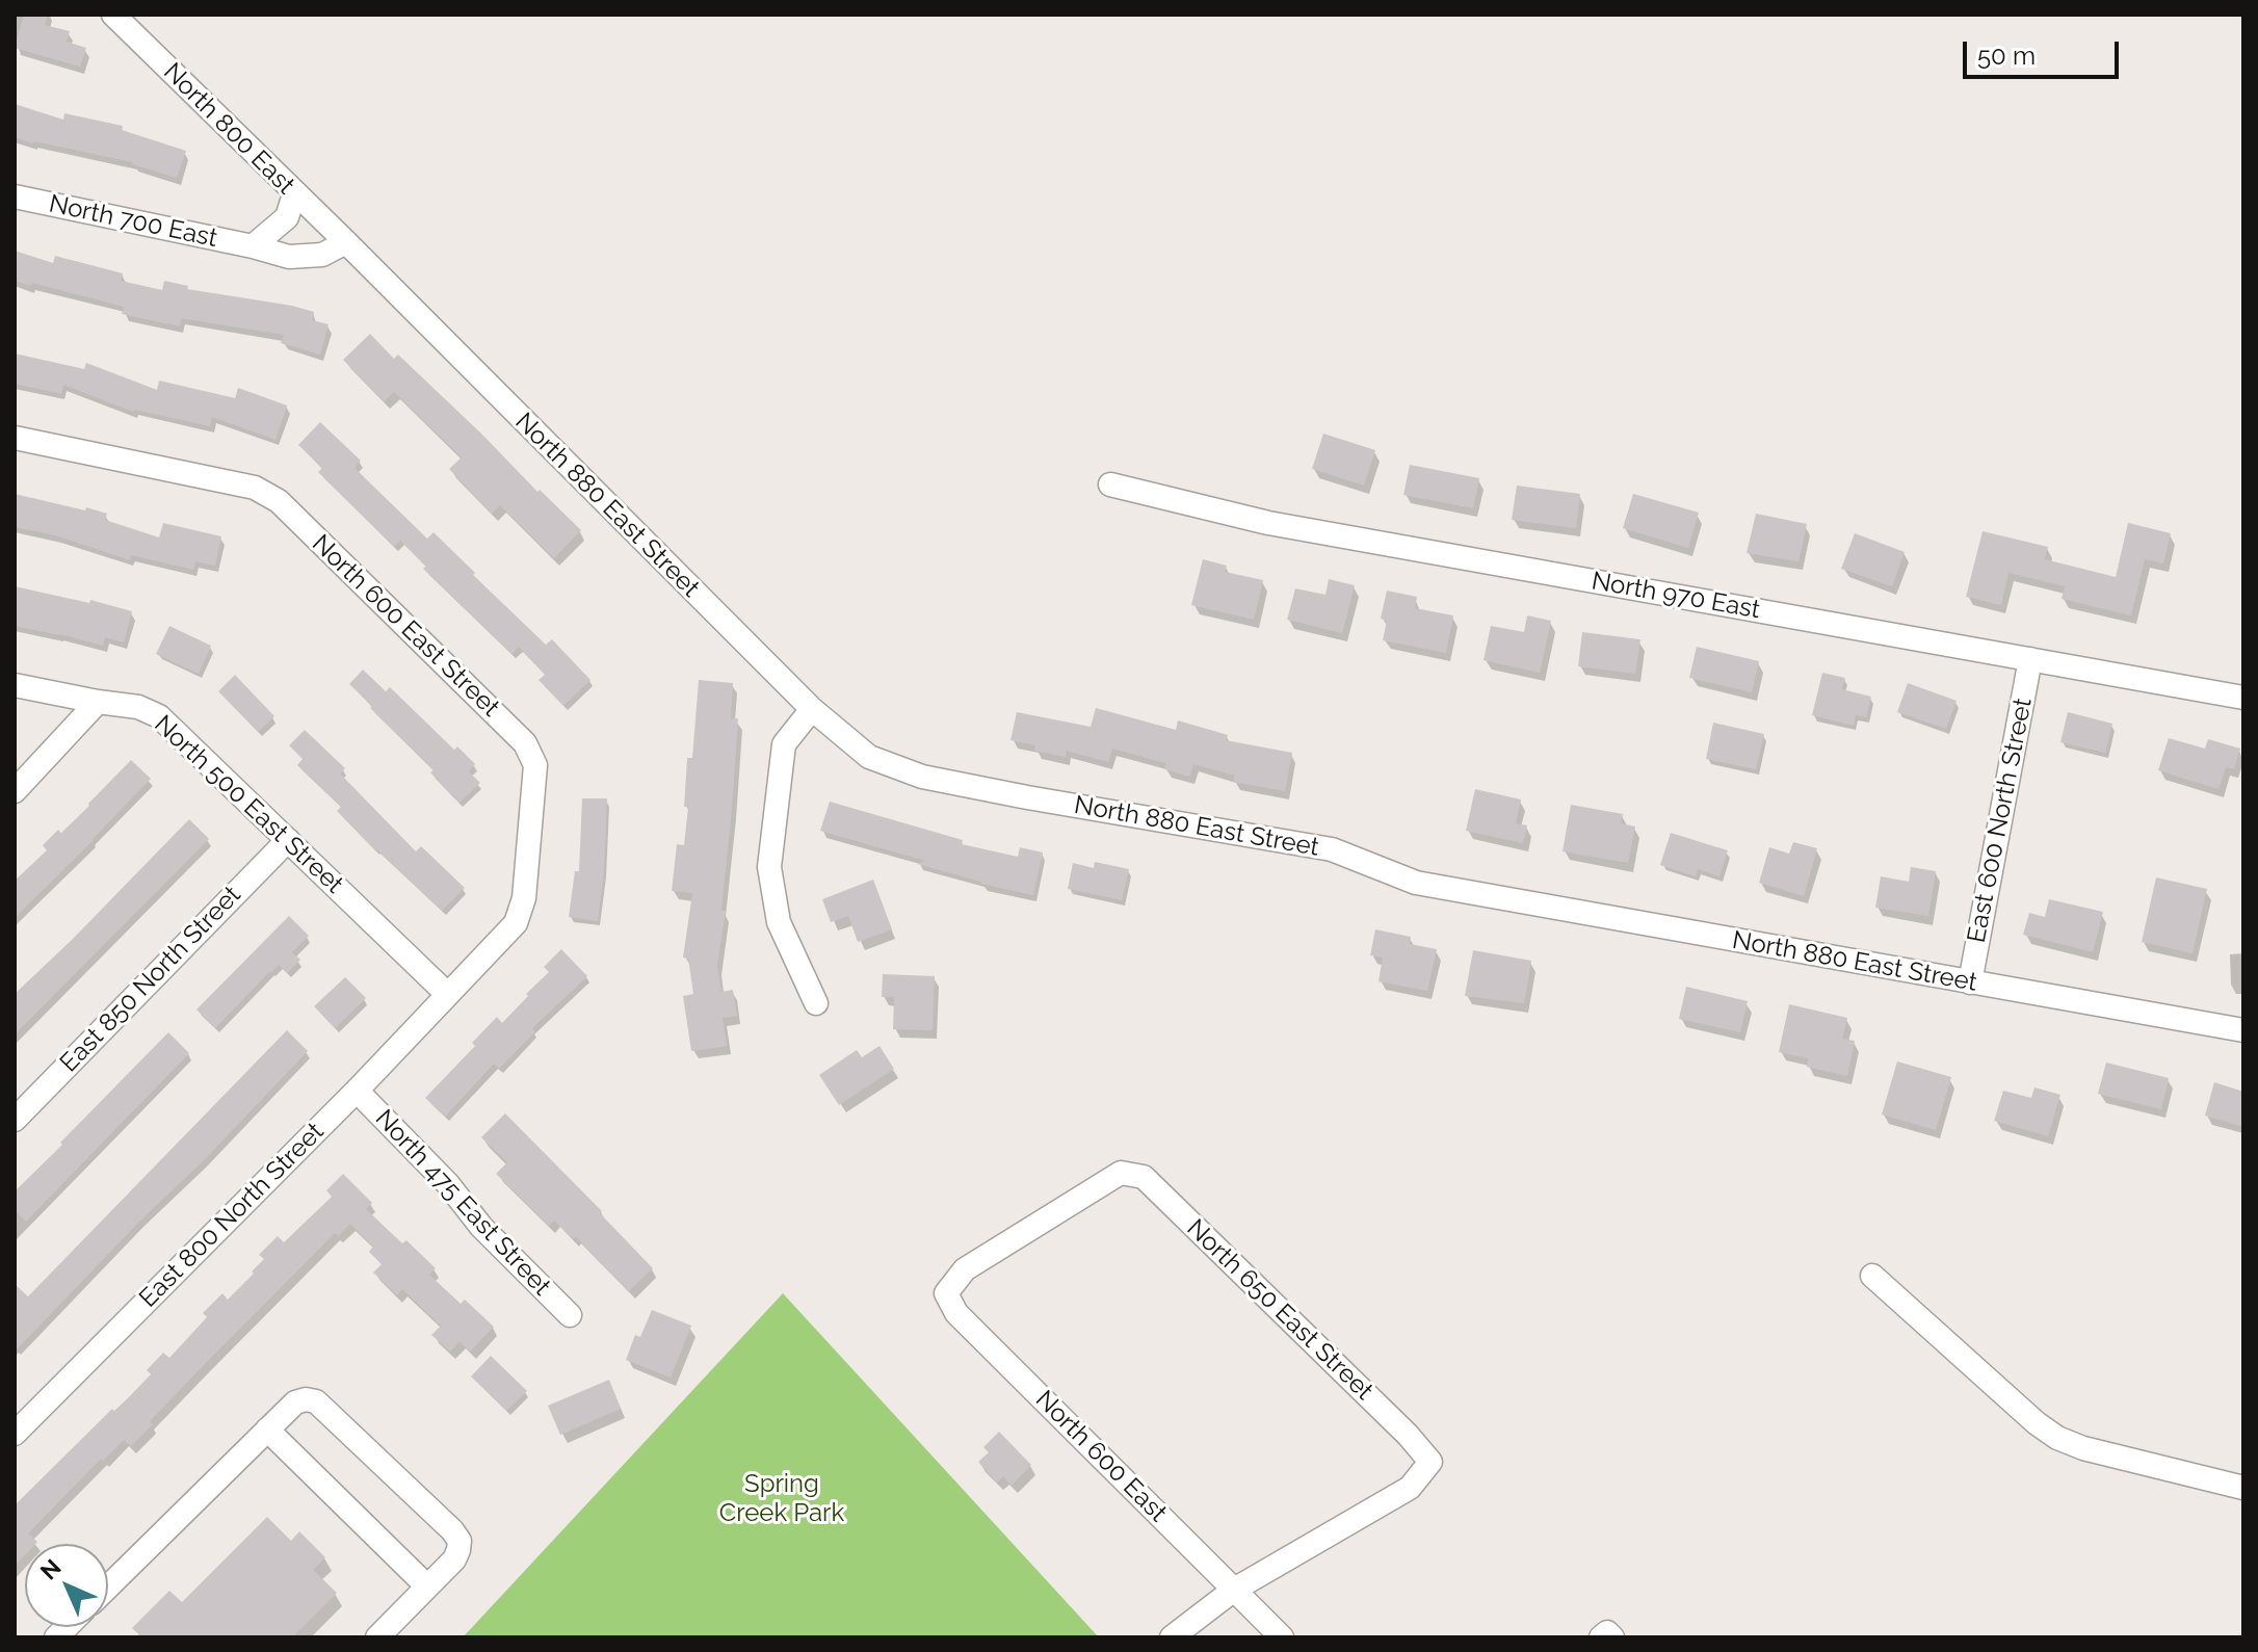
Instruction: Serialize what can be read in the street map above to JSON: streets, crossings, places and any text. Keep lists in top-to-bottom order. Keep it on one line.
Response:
{"streets":{"street":["North 800 East","North 700 East","North 880 East Street","North 970 East","North 600 East Street","North 500 East Street","East 600 North Street","East 850 North Street","North 475 East Street","East 800 North Street","North 650 East Street","North 600 East"]},"crossings":[["North 800 East","North 700 East"],["North 800 East","North 880 East Street"],["North 700 East","North 880 East Street"],["North 880 East Street","East 600 North Street"],["North 970 East","East 600 North Street"],["North 600 East Street","North 500 East Street"],["North 600 East Street","East 800 North Street"],["North 500 East Street","East 850 North Street"],["North 500 East Street","East 800 North Street"],["North 475 East Street","East 800 North Street"],["North 650 East Street","North 600 East"]],"parks":["Spring Creek Park"],"scale_bar":"50 m","north":"top left"}
